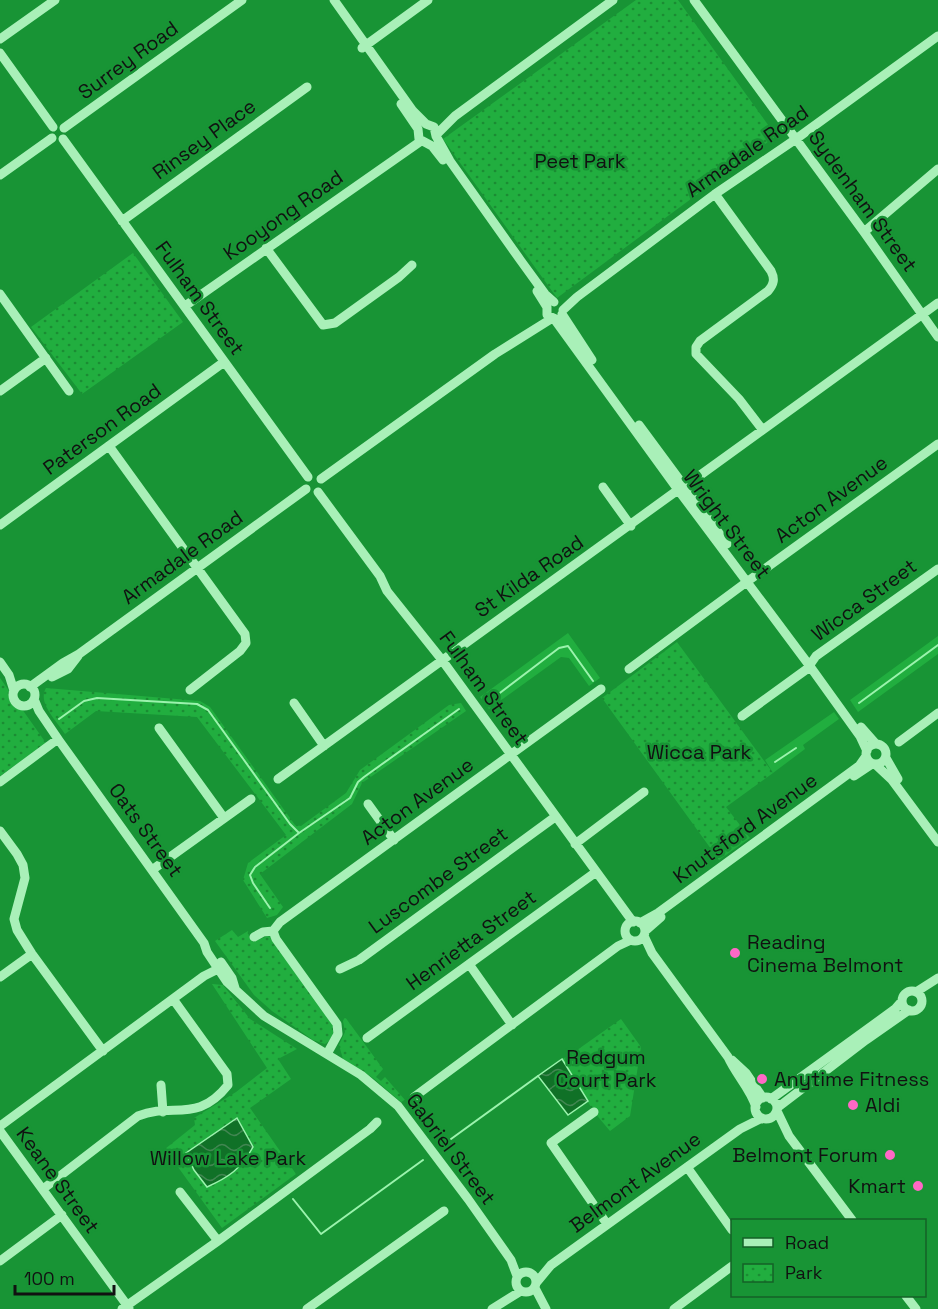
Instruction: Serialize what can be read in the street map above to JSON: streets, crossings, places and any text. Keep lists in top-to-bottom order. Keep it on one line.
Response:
{"streets":{"street":["Surrey Road","Rinsey Place","Armadale Road","Sydenham Street","Kooyong Road","Fulham Street","Paterson Road","Acton Avenue","Wright Street","St Kilda Road","Wicca Street","Knutsford Avenue","Oats Street","Luscombe Street","Henrietta Street","Gabriel Street","Keane Street","Belmont Avenue"]},"crossings":[["Surrey Road","Fulham Street"],["Rinsey Place","Fulham Street"],["Armadale Road","Sydenham Street"],["Armadale Road","Fulham Street"],["Armadale Road","Wright Street"],["Armadale Road","Oats Street"],["Kooyong Road","Fulham Street"],["Kooyong Road","Wright Street"],["Fulham Street","Paterson Road"],["Fulham Street","Acton Avenue"],["Fulham Street","St Kilda Road"],["Fulham Street","Knutsford Avenue"],["Fulham Street","Luscombe Street"],["Fulham Street","Henrietta Street"],["Fulham Street","Belmont Avenue"],["Acton Avenue","Wright Street"],["Wright Street","St Kilda Road"],["Wright Street","Wicca Street"],["Wright Street","Knutsford Avenue"],["Oats Street","Gabriel Street"],["Gabriel Street","Belmont Avenue"]],"parks":["Peet Park","Wicca Park","Redgum Court Park","Willow Lake Park"],"places":["Reading Cinema Belmont","Anytime Fitness","Aldi","Belmont Forum","Kmart"],"legend":["Road","Park"],"scale_bar":"100 m"}
